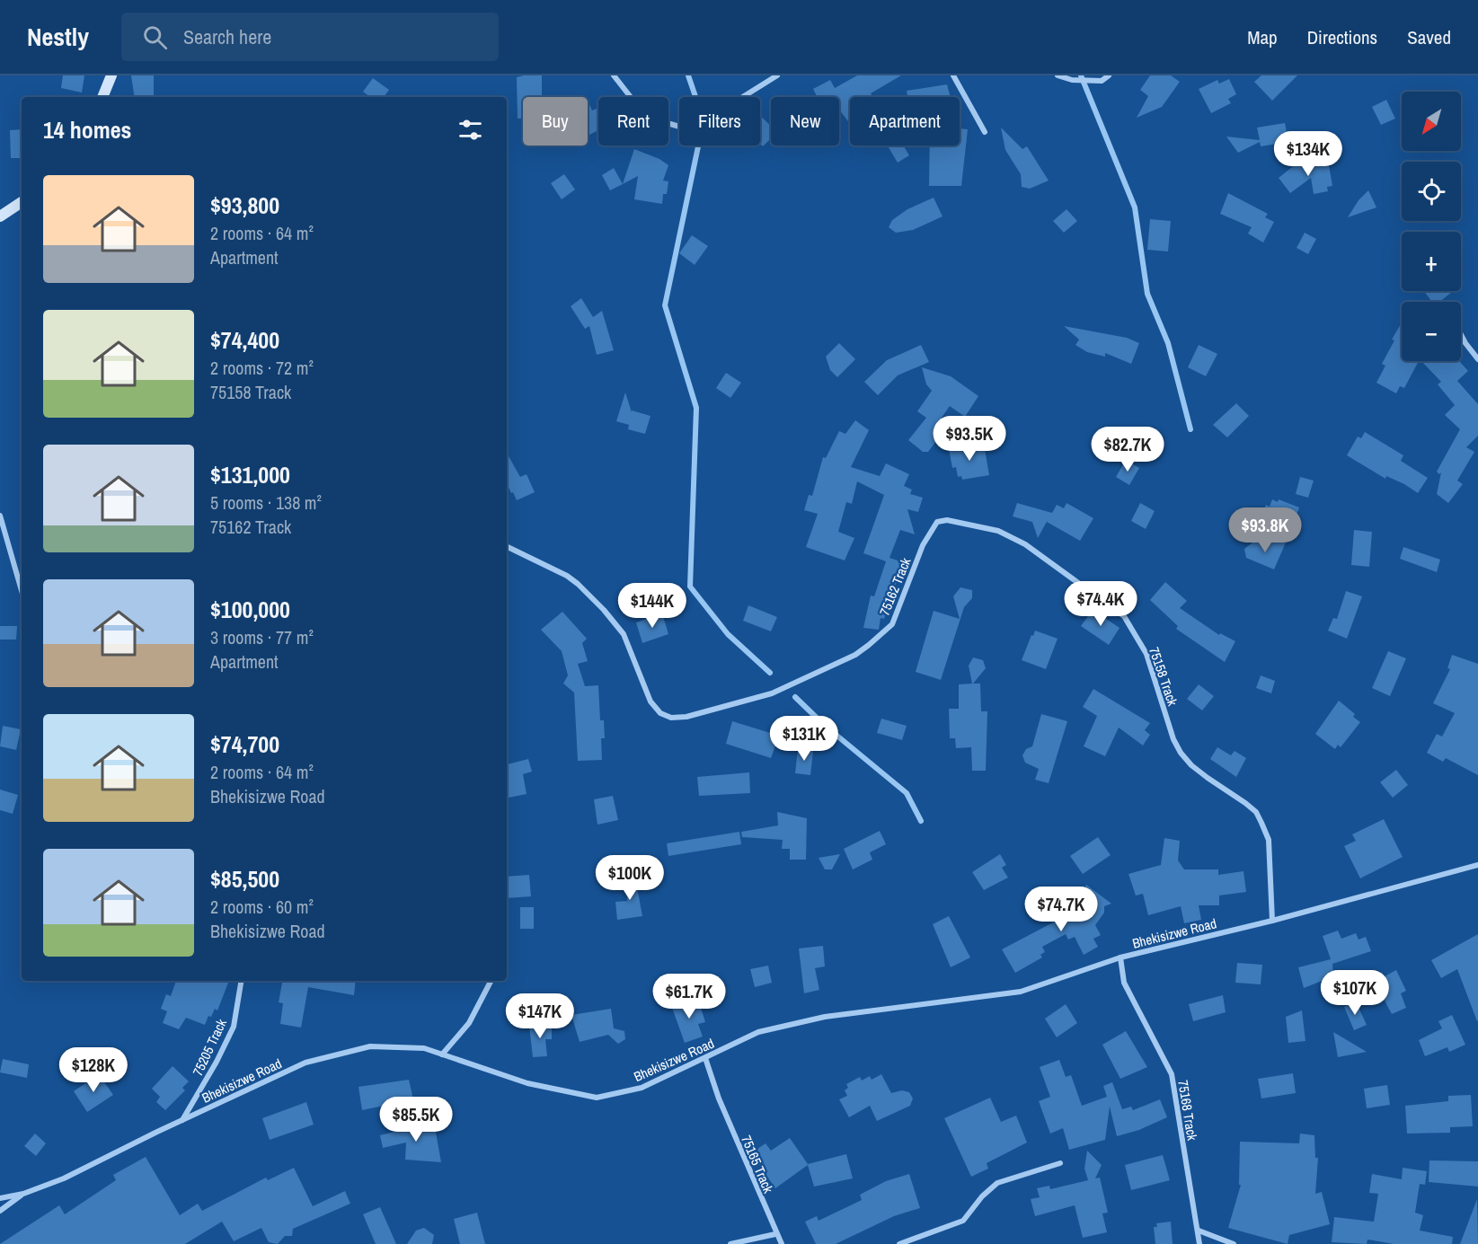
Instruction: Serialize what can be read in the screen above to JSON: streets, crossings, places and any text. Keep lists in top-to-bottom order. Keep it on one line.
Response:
{"streets":{"street":["75162 Track","75158 Track","Bhekisizwe Road","75205 Track","75168 Track","75165 Track"]},"crossings":[["75162 Track","75158 Track"],["75158 Track","Bhekisizwe Road"],["Bhekisizwe Road","75205 Track"],["Bhekisizwe Road","75168 Track"],["Bhekisizwe Road","75165 Track"]],"north":"bottom left","page":{"header":"Nestly","search":"Search here","nav":["Map","Directions","Saved"],"map_buttons":["+","−"],"chip":["Buy","Rent","Filters","New","Apartment"],"heading":"14 homes","price":["$134K","$93.5K","$82.7K","$93.8K","$74.4K","$144K","$131K","$100K","$74.7K","$107K","$61.7K","$147K","$128K","$85.5K"],"list":[{"name":"$93,800","note":"2 rooms · 64 m² · Apartment"},{"name":"$74,400","note":"2 rooms · 72 m² · 75158 Track"},{"name":"$131,000","note":"5 rooms · 138 m² · 75162 Track"},{"name":"$100,000","note":"3 rooms · 77 m² · Apartment"},{"name":"$74,700","note":"2 rooms · 64 m² · Bhekisizwe Road"},{"name":"$85,500","note":"2 rooms · 60 m² · Bhekisizwe Road"}]}}
